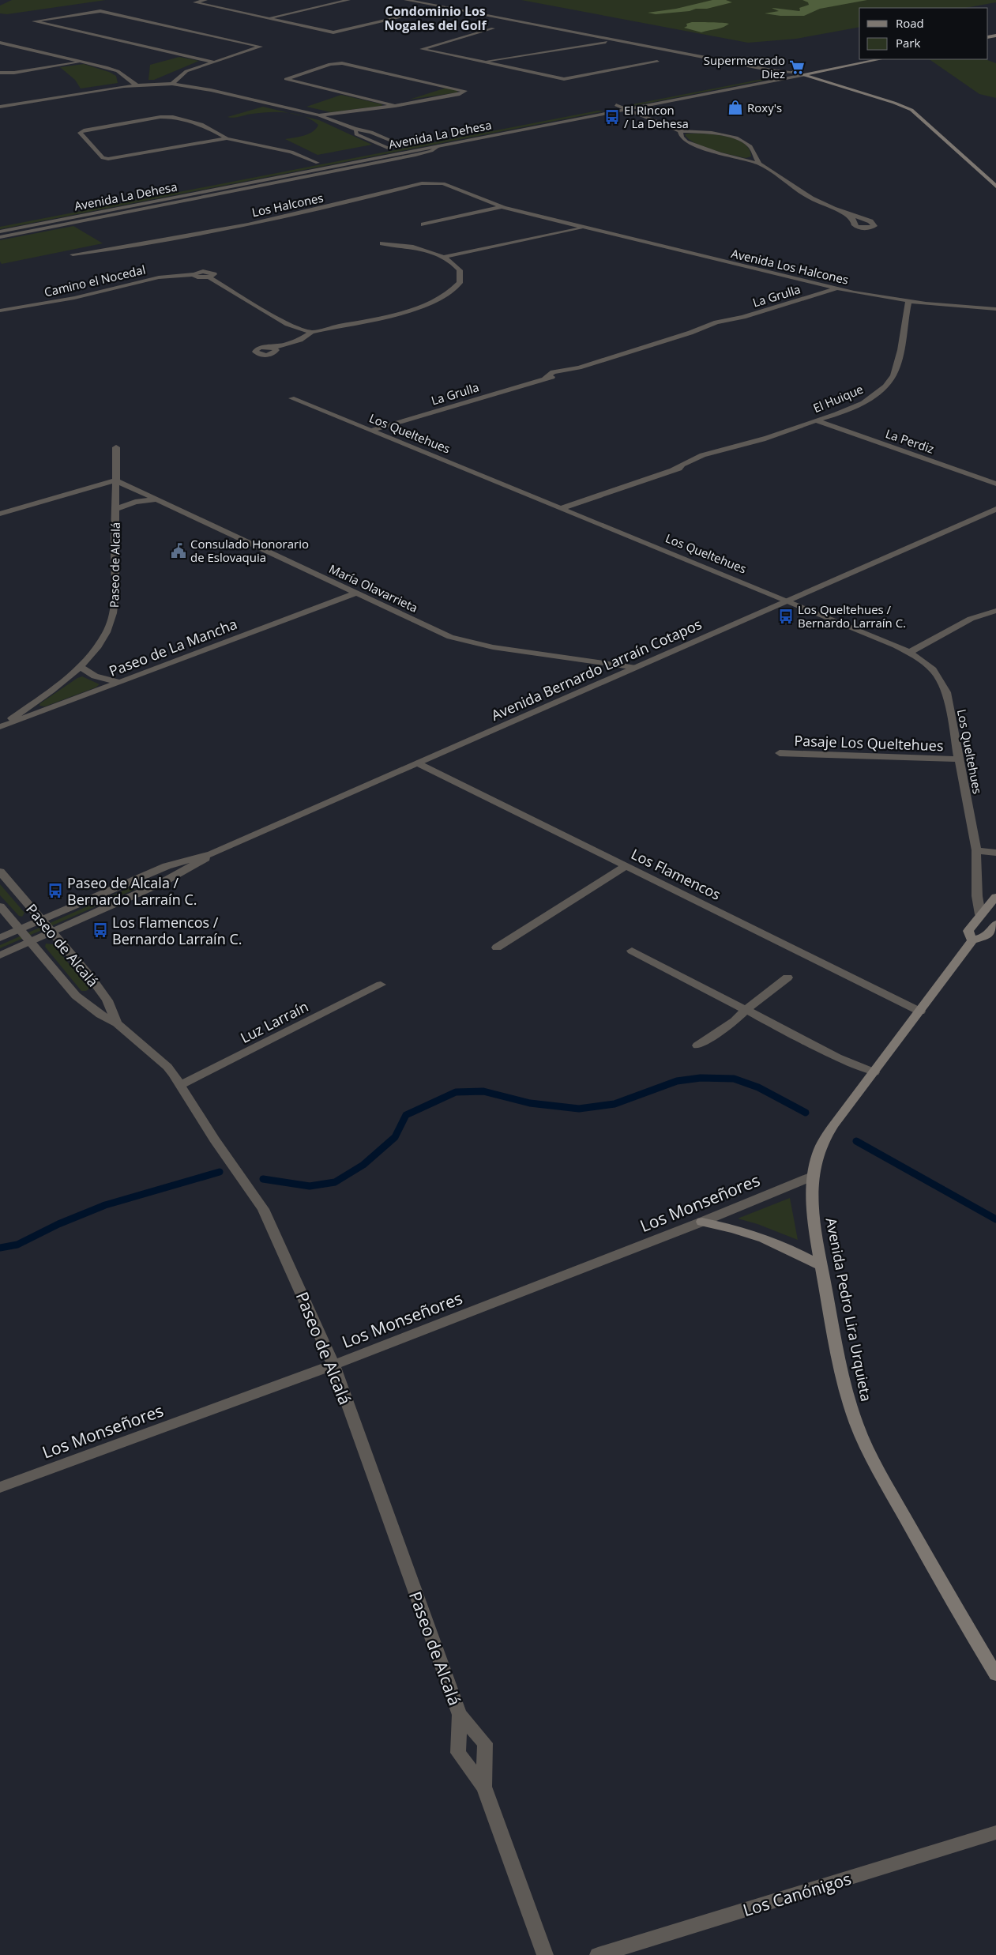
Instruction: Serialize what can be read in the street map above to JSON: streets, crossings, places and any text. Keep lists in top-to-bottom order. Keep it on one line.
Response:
{"streets":{"main road":["Avenida La Dehesa","Avenida Pedro Lira Urquieta"],"street":["Los Halcones","Avenida Los Halcones","Camino el Nocedal","La Grulla","El Huique","Los Queltehues","La Perdiz","Paseo de Alcalá","María Olavarrieta","Paseo de La Mancha","Avenida Bernardo Larraín Cotapos","Pasaje Los Queltehues","Los Flamencos","Luz Larraín","Los Monseñores","Los Canónigos"]},"crossings":[["Los Halcones","Avenida Los Halcones"],["Avenida Los Halcones","La Grulla"],["Avenida Los Halcones","El Huique"],["La Grulla","Los Queltehues"],["El Huique","Los Queltehues"],["El Huique","La Perdiz"],["Los Queltehues","Avenida Bernardo Larraín Cotapos"],["Los Queltehues","Pasaje Los Queltehues"],["Paseo de Alcalá","María Olavarrieta"],["Paseo de Alcalá","Paseo de La Mancha"],["Paseo de Alcalá","Avenida Bernardo Larraín Cotapos"],["Paseo de Alcalá","Luz Larraín"],["Paseo de Alcalá","Los Monseñores"],["María Olavarrieta","Paseo de La Mancha"],["María Olavarrieta","Avenida Bernardo Larraín Cotapos"],["Avenida Bernardo Larraín Cotapos","Los Flamencos"],["Los Flamencos","Avenida Pedro Lira Urquieta"],["Los Monseñores","Avenida Pedro Lira Urquieta"]],"districts":["Condominio Los Nogales del Golf"],"places":{"supermarket":["Supermercado Diez"],"shop":["Roxy's"],"bus stop":["El Rincon / La Dehesa","Los Queltehues / Bernardo Larraín C.","Paseo de Alcala / Bernardo Larraín C.","Los Flamencos / Bernardo Larraín C."],"public building":["Consulado Honorario de Eslovaquia"]},"legend":["Road","Park"]}
